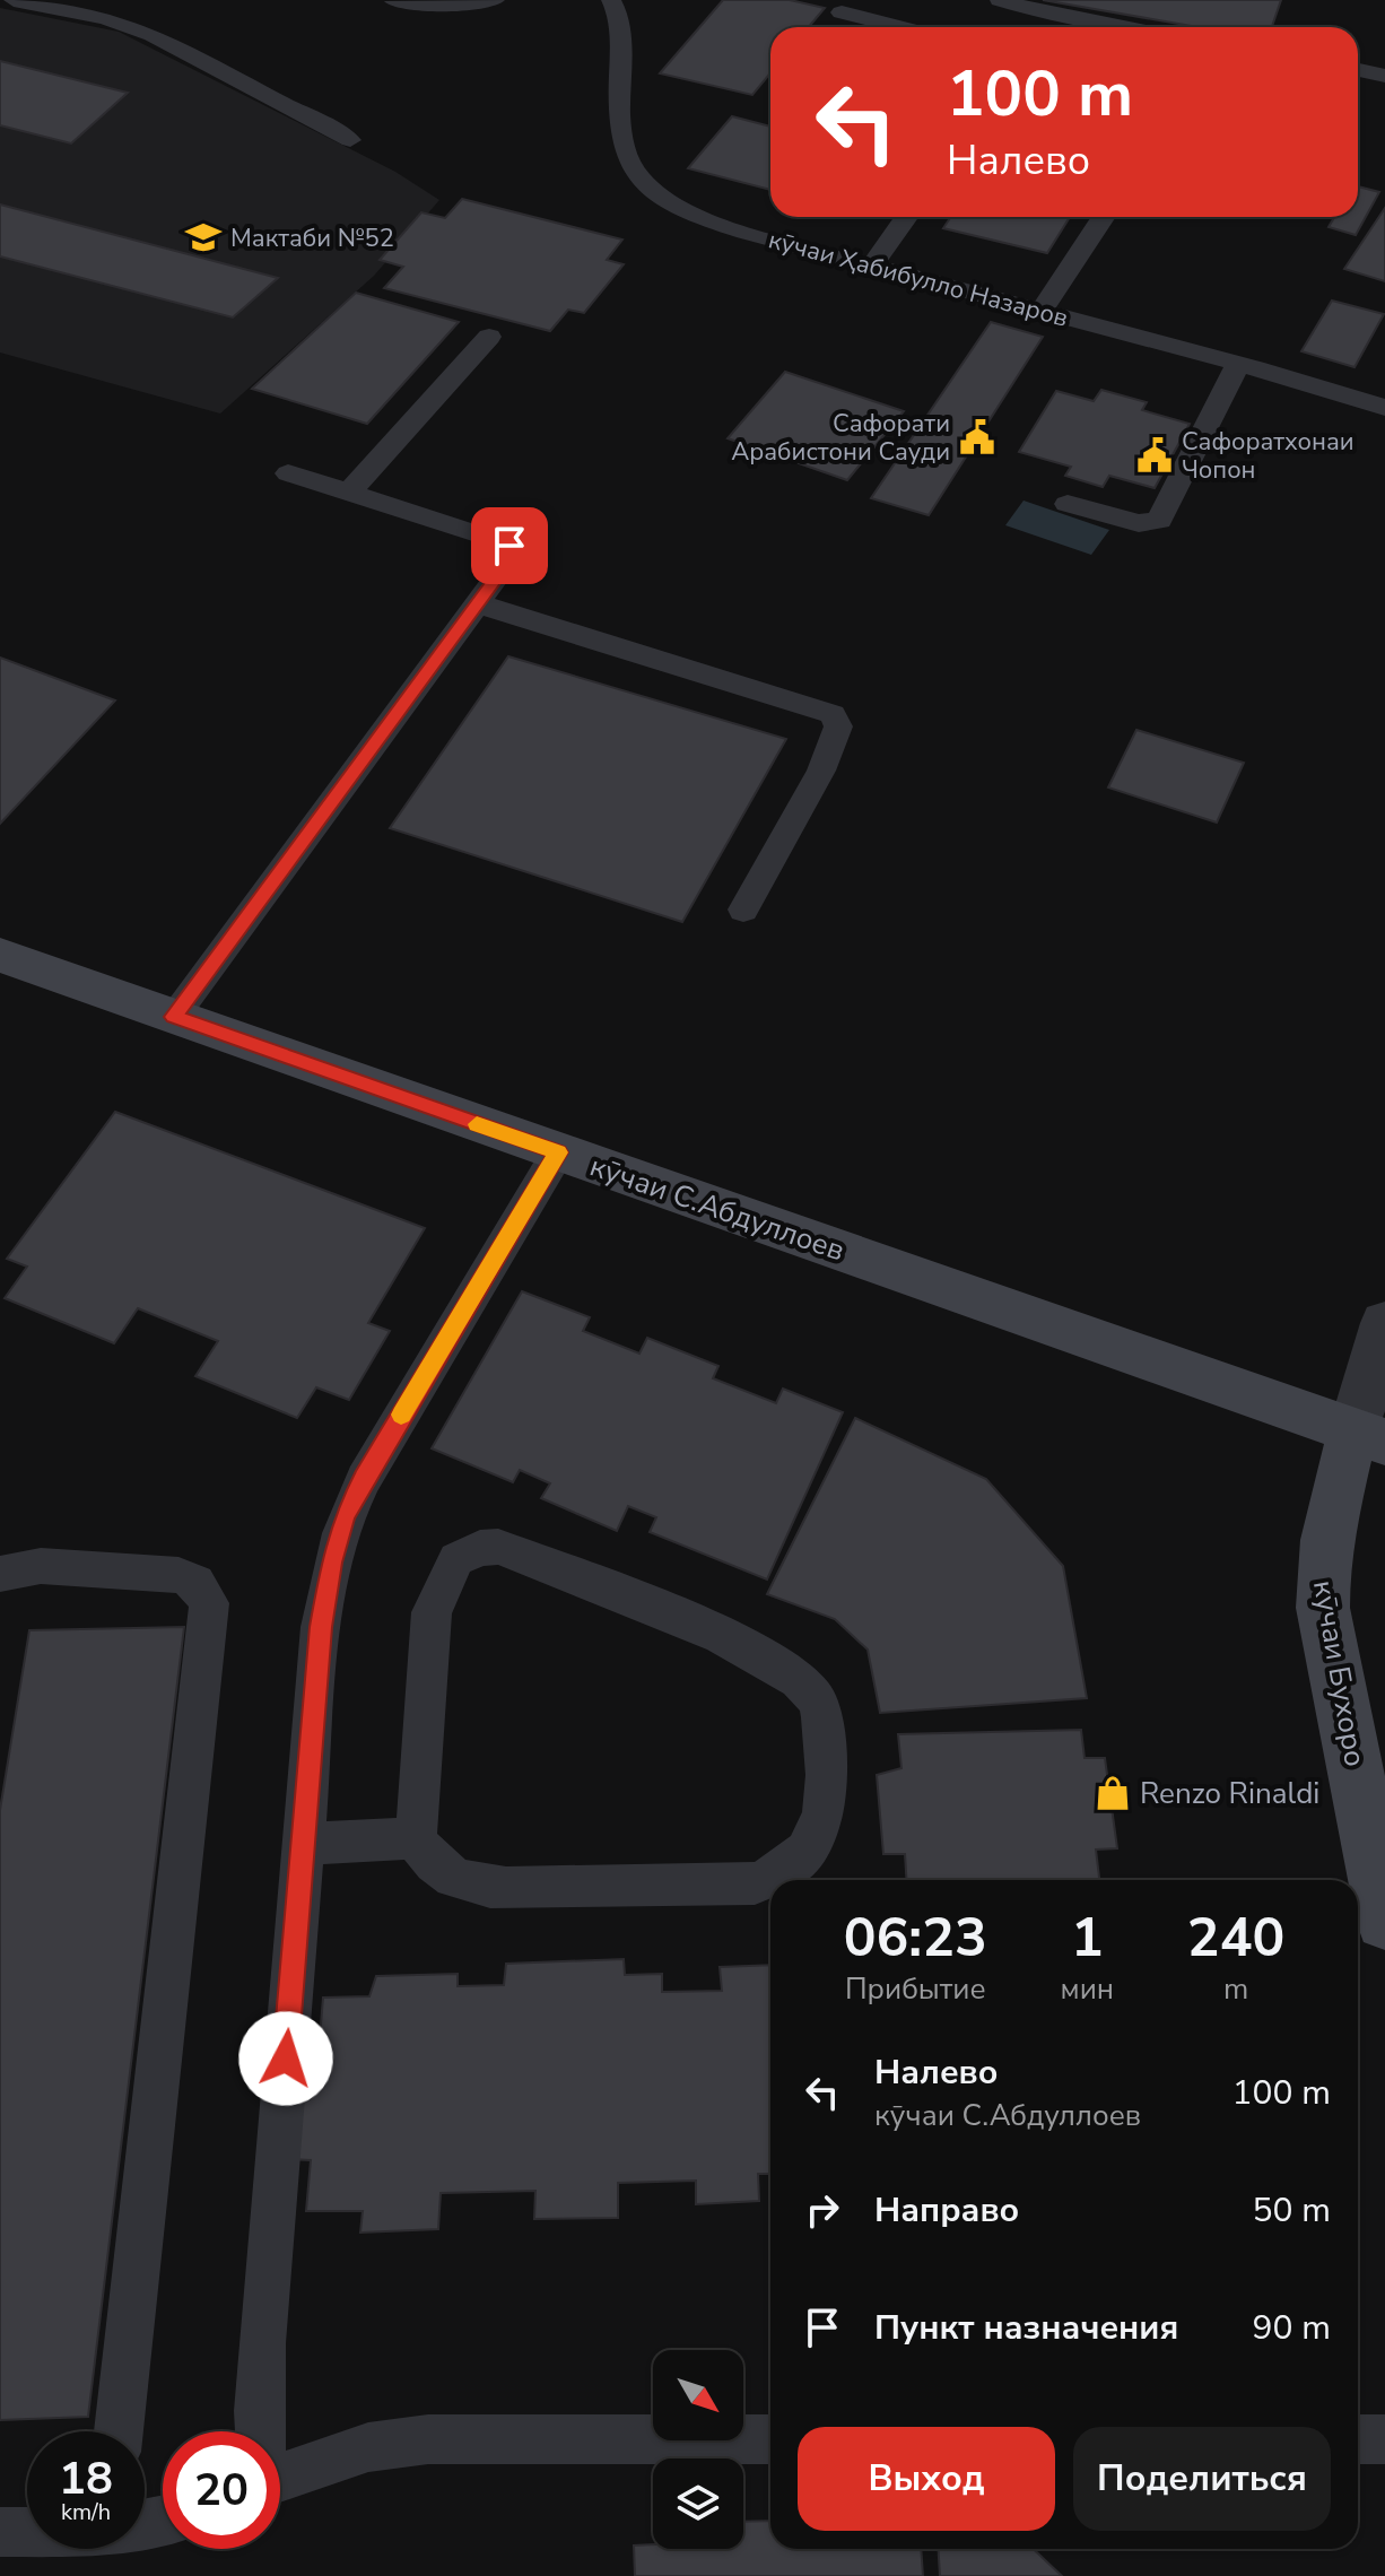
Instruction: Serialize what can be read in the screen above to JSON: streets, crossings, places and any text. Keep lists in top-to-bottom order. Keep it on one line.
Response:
{"streets":{"street":["кӯчаи С.Абдуллоев","кӯчаи Бухоро"],"lane":["кӯчаи Ҳабибулло Назаров"]},"crossings":[["кӯчаи С.Абдуллоев","кӯчаи Бухоро"]],"places":{"school or university":["Мактаби №52"],"public building":["Сафорати Арабистони Сауди","Сафоратхонаи Чопон"],"shop":["Renzo Rinaldi"]},"north":"bottom right","page":{"turn":["100 m","Налево"],"eta":["06:23","Прибытие","1","мин","240","m"],"list":[{"name":"Налево","note":"кӯчаи С.Абдуллоев","value":"100 m"},{"name":"Направо","value":"50 m"},{"name":"Пункт назначения","value":"90 m"}],"buttons":["Выход","Поделиться"],"speed":"18 km/h","limit":"20"}}
